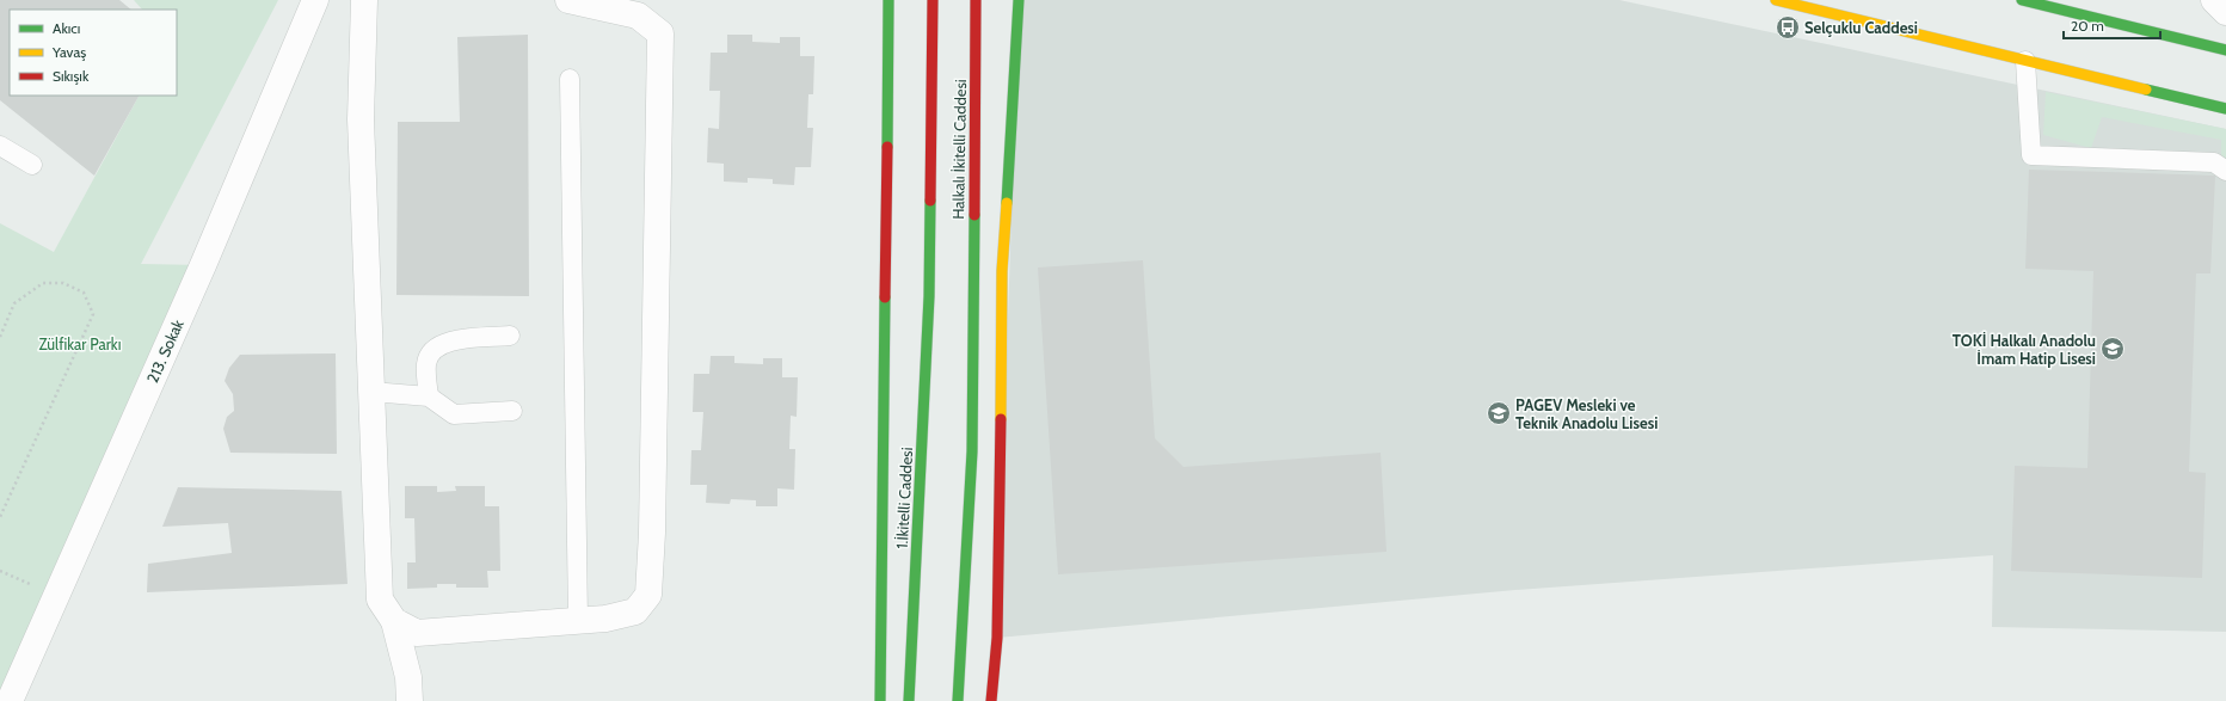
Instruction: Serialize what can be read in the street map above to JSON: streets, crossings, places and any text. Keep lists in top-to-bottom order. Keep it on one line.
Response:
{"streets":{"main road":["Halkalı İkitelli Caddesi","1.İkitelli Caddesi"],"street":["213. Sokak"]},"crossings":[["Halkalı İkitelli Caddesi","1.İkitelli Caddesi"]],"parks":["Zülfikar Parkı"],"places":{"bus stop":["Selçuklu Caddesi"],"school or university":["TOKİ Halkalı Anadolu İmam Hatip Lisesi","PAGEV Mesleki ve Teknik Anadolu Lisesi"]},"legend":["Akıcı","Yavaş","Sıkışık"],"scale_bar":"20 m"}
